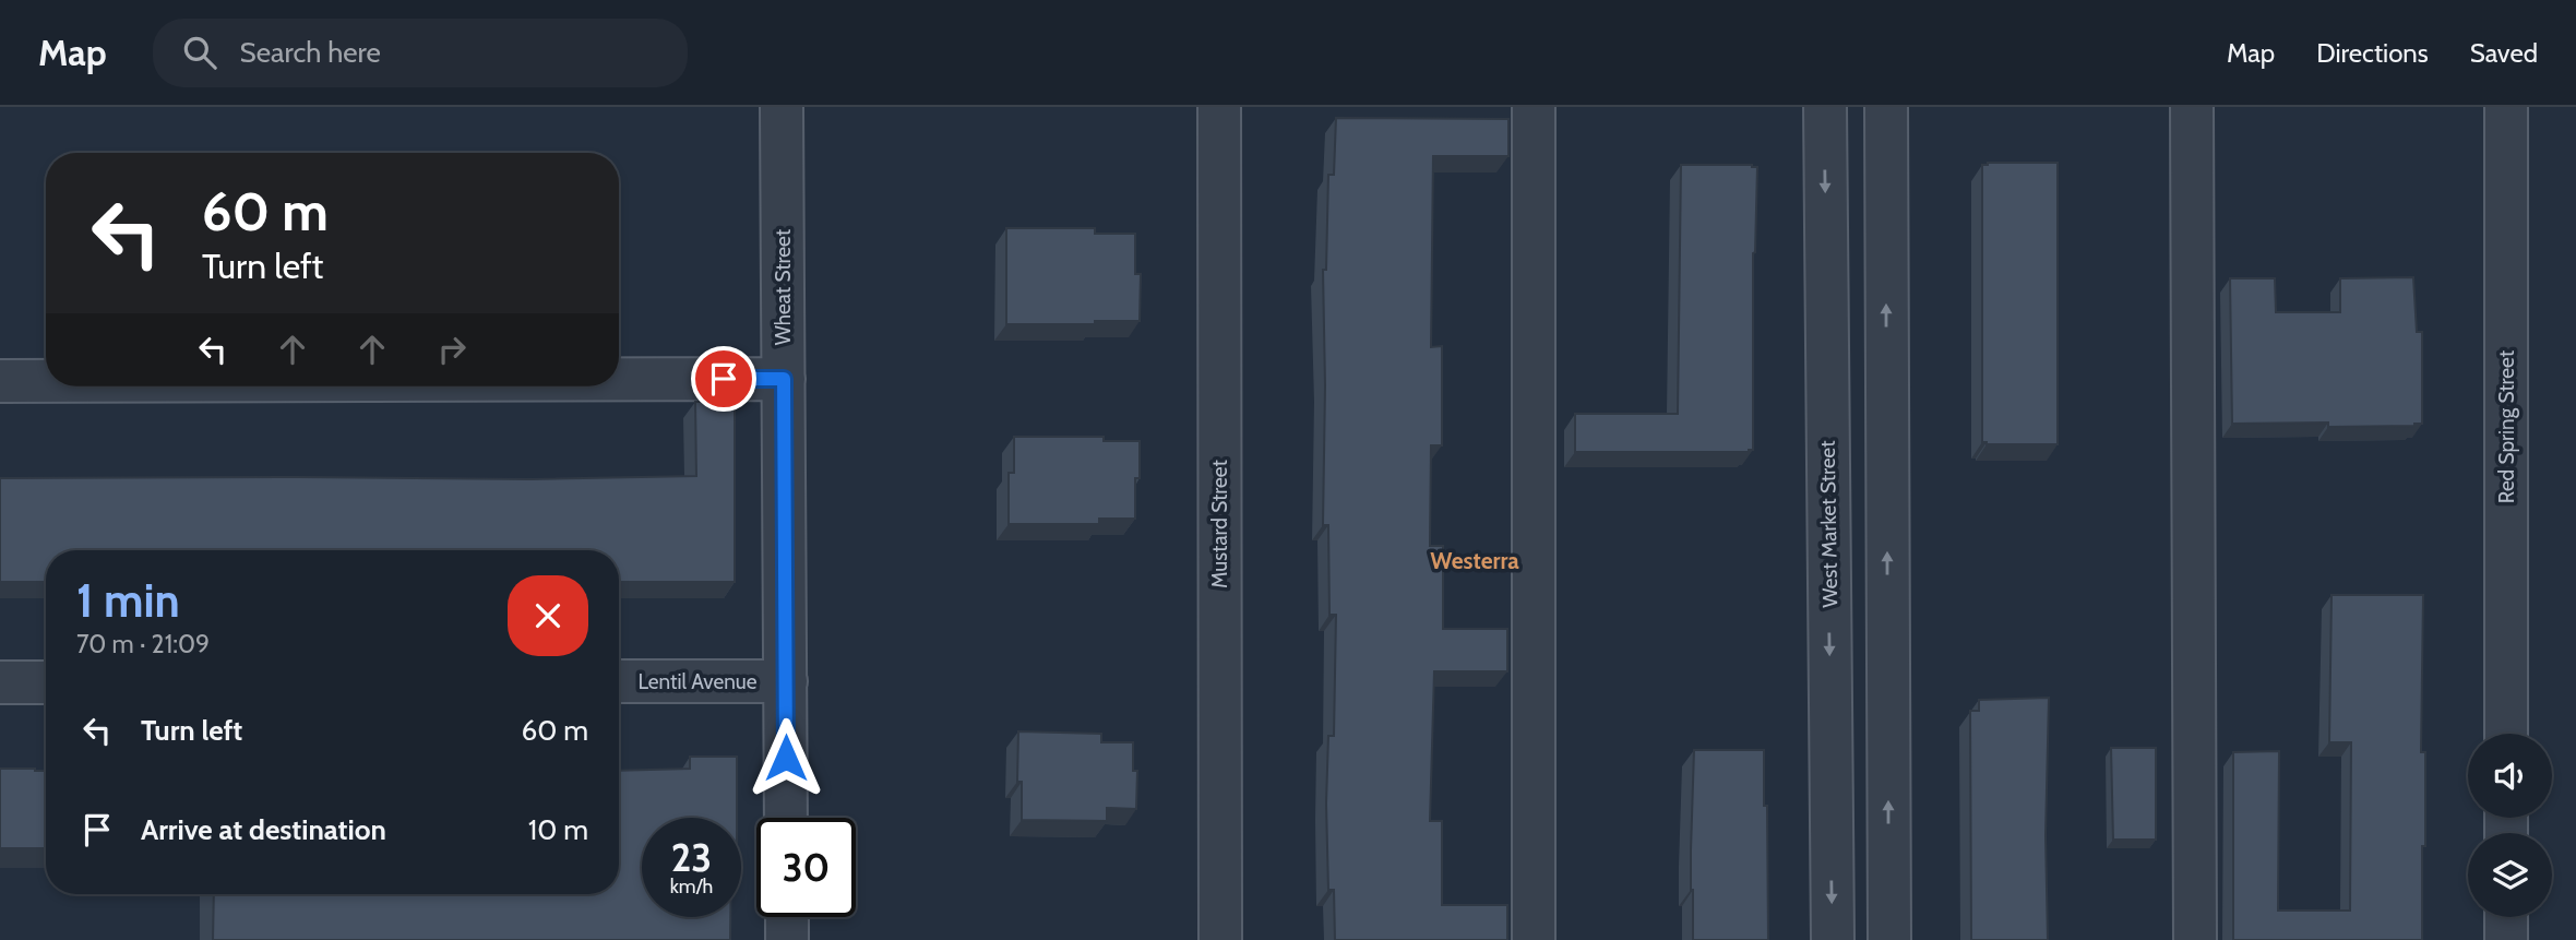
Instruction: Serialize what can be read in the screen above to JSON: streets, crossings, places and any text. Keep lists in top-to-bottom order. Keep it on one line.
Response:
{"streets":{"street":["Wheat Street","Red Spring Street","Mustard Street","West Market Street","Lentil Avenue"]},"crossings":[["Wheat Street","Lentil Avenue"]],"districts":["Westerra"],"page":{"header":"Map","search":"Search here","nav":["Map","Directions","Saved"],"turn":["60 m","Turn left"],"heading":["1 min","70 m · 21:09"],"list":[{"name":"Turn left","value":"60 m"},{"name":"Arrive at destination","value":"10 m"}],"speed":"23 km/h","limit":"30"}}
